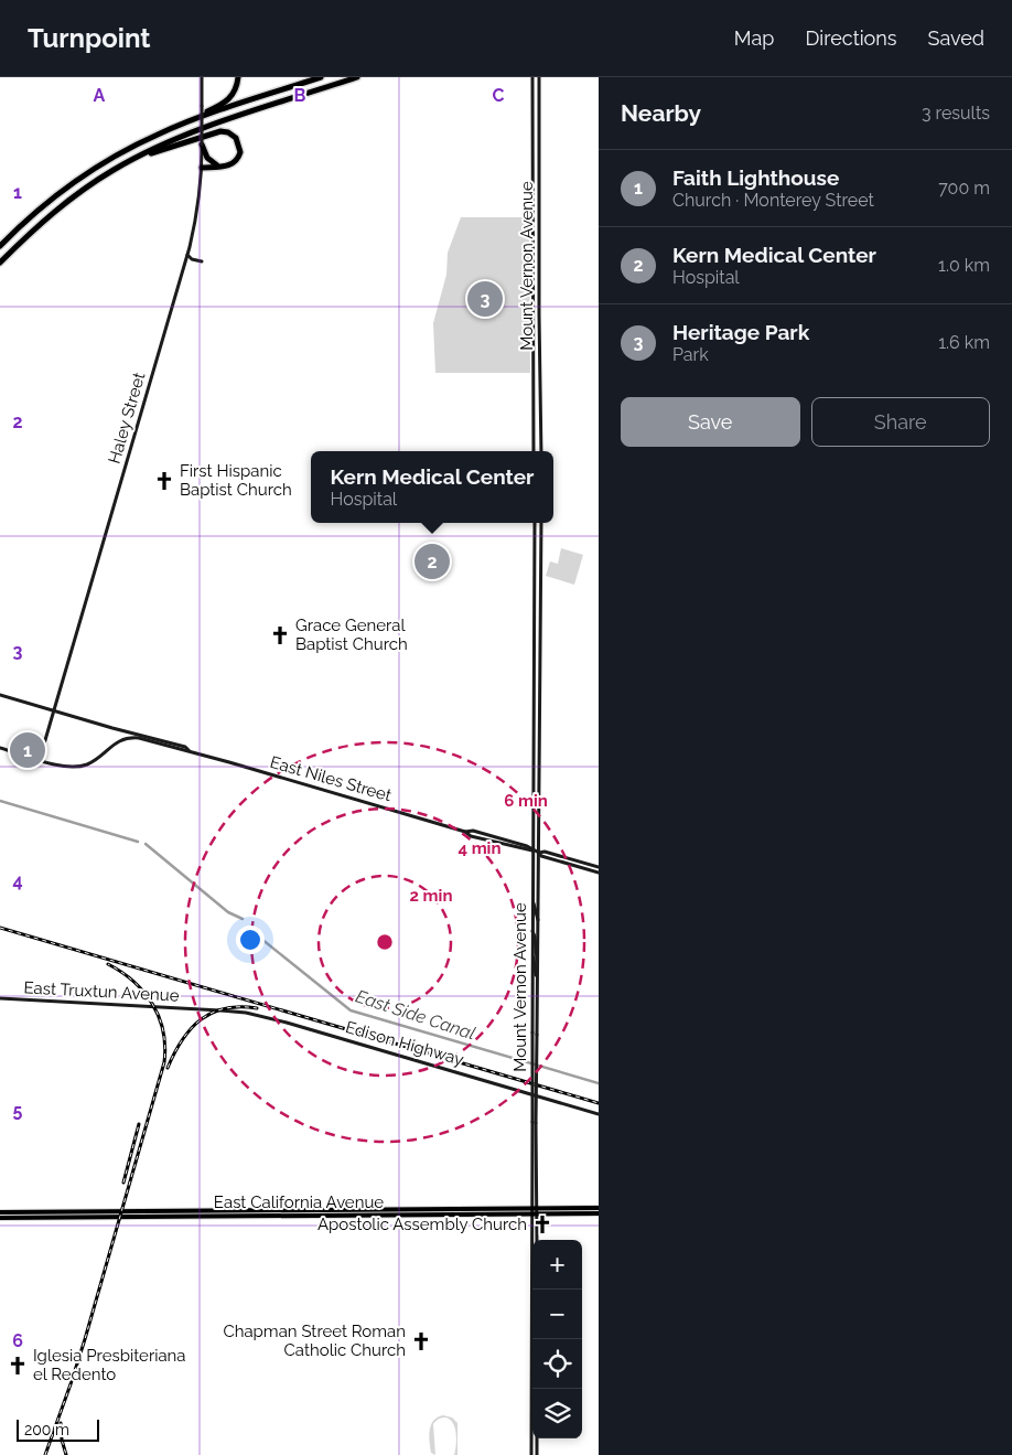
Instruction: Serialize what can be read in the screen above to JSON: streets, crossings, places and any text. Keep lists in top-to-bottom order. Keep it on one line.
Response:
{"streets":{"main road":["Mount Vernon Avenue","Haley Street","East Niles Street","East Truxtun Avenue","Edison Highway","East California Avenue"]},"crossings":[["Mount Vernon Avenue","East Niles Street"],["Mount Vernon Avenue","East California Avenue"],["Haley Street","East Niles Street"],["East Truxtun Avenue","Edison Highway"]],"water":["East Side Canal"],"places":{"church":["First Hispanic Baptist Church","Grace General Baptist Church","Apostolic Assembly Church","Chapman Street Roman Catholic Church","Iglesia Presbiteriana el Redento"]},"scale_bar":"200 m","page":{"header":"Turnpoint","nav":["Map","Directions","Saved"],"heading":["Nearby","3 results"],"list":[{"mark":"1","name":"Faith Lighthouse","note":"Church · Monterey Street","value":"700 m"},{"mark":"2","name":"Kern Medical Center","note":"Hospital","value":"1.0 km"},{"mark":"3","name":"Heritage Park","note":"Park","value":"1.6 km"}],"pins":["3","2","1"],"buttons":["Save","Share"],"popup":["Kern Medical Center","Hospital"],"map_buttons":["+","−"],"scale":"200 m"},"grid":{"columns":["A","B","C"],"rows":["1","2","3","4","5","6"]},"rings":["6 min","4 min","2 min"]}
